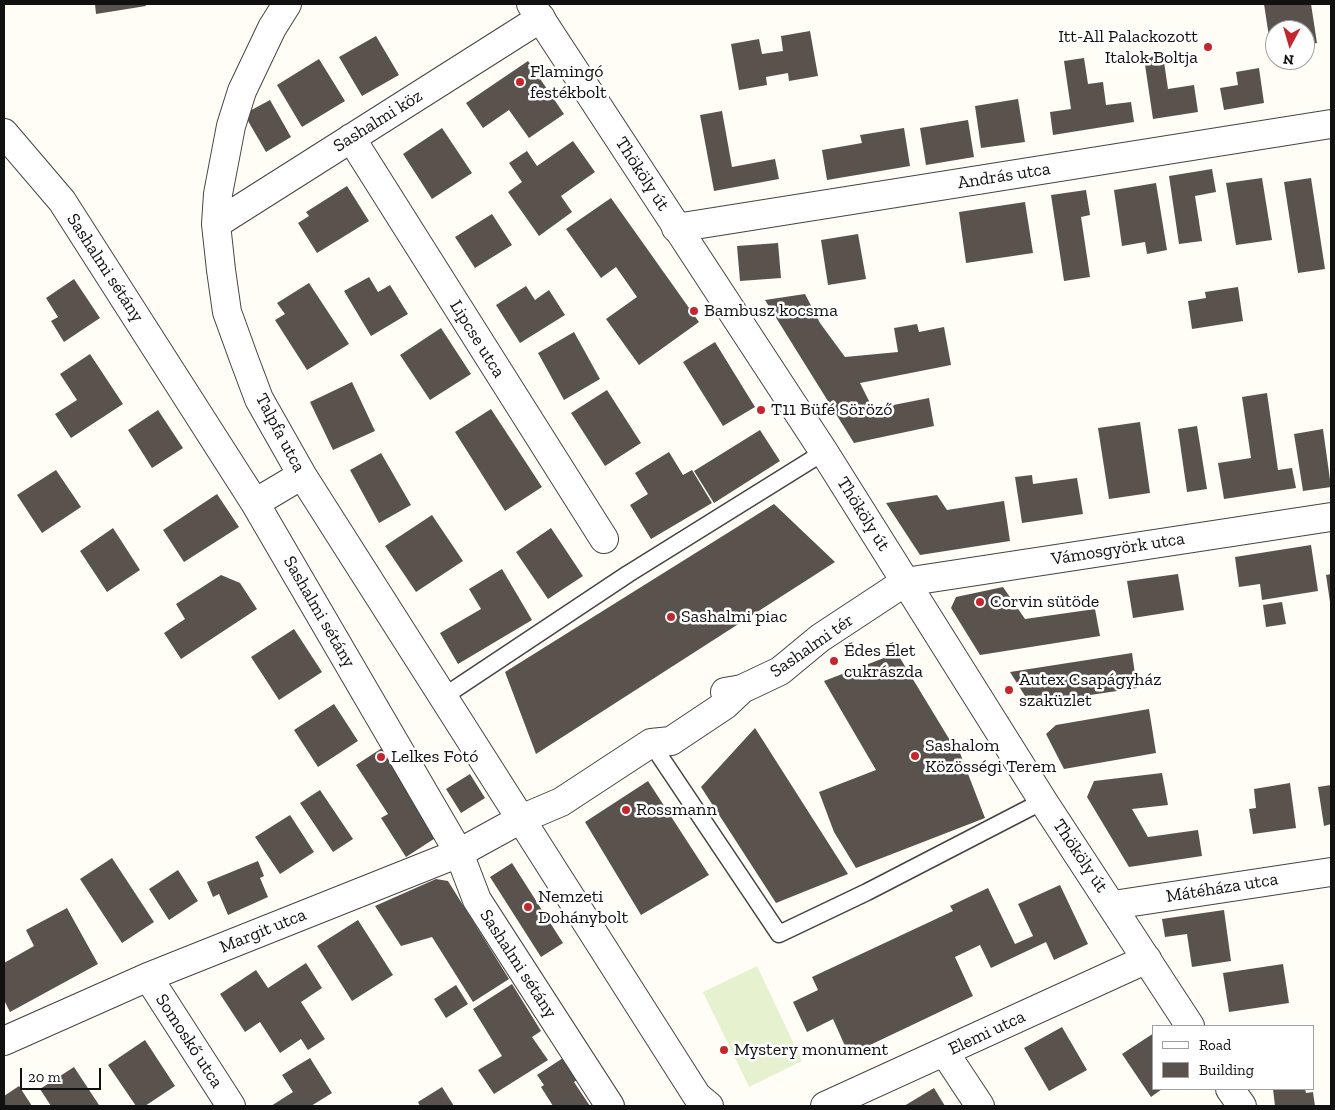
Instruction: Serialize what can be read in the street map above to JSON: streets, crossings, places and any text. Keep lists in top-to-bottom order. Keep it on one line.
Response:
{"streets":{"street":["Sashalmi köz","Thököly út","András utca","Sashalmi sétány","Lipcse utca","Talpfa utca","Vámosgyörk utca","Sashalmi tér","Mátéháza utca","Margit utca","Elemi utca","Somoskő utca"]},"crossings":[["Sashalmi köz","Thököly út"],["Sashalmi köz","Lipcse utca"],["Sashalmi köz","Talpfa utca"],["Thököly út","András utca"],["Thököly út","Vámosgyörk utca"],["Thököly út","Sashalmi tér"],["Thököly út","Mátéháza utca"],["Thököly út","Elemi utca"],["Sashalmi sétány","Margit utca"],["Talpfa utca","Sashalmi tér"],["Talpfa utca","Margit utca"],["Vámosgyörk utca","Sashalmi tér"],["Sashalmi tér","Margit utca"],["Margit utca","Somoskő utca"]],"places":["Itt-All Palackozott Italok Boltja","Flamingó festékbolt","Bambusz kocsma","T11 Büfé Söröző","Corvin sütöde","Sashalmi piac","Édes Élet cukrászda","Autex Csapágyház szaküzlet","Sashalom Közösségi Terem","Lelkes Fotó","Rossmann","Nemzeti Dohánybolt","Mystery monument"],"legend":["Road","Building"],"scale_bar":"20 m","north":"bottom"}
